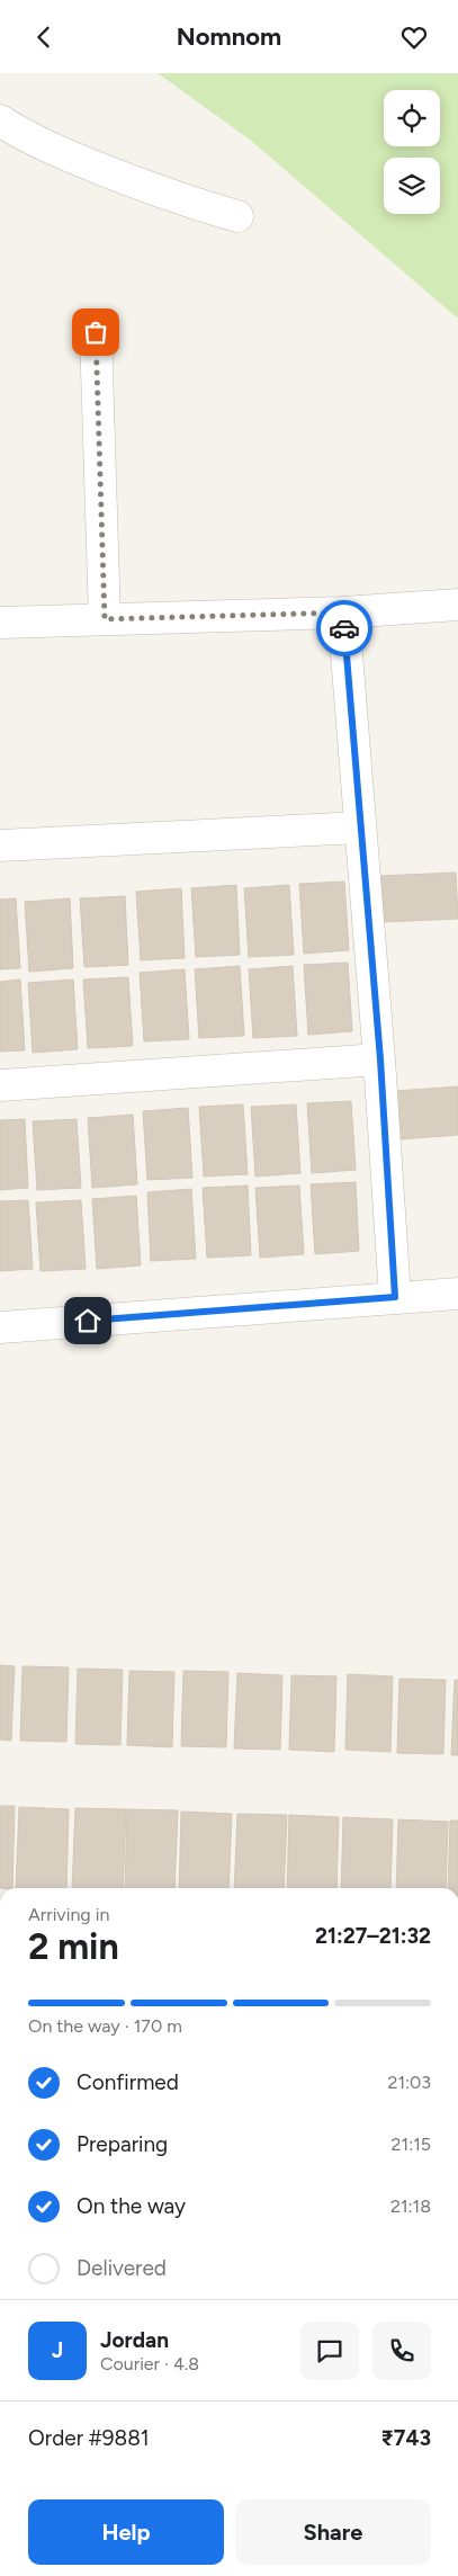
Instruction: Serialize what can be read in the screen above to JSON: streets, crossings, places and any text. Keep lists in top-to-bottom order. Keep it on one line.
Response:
{"page":{"header":"Nomnom","heading":["2 min","Arriving in","21:27–21:32"],"panel":["Jordan","Courier · 4.8","Order #9881","₹743"],"bar":"On the way · 170 m","list":[["Confirmed","21:03"],["Preparing","21:15"],["On the way","21:18"],"Delivered"],"round":"J","buttons":["Help","Share"]}}
